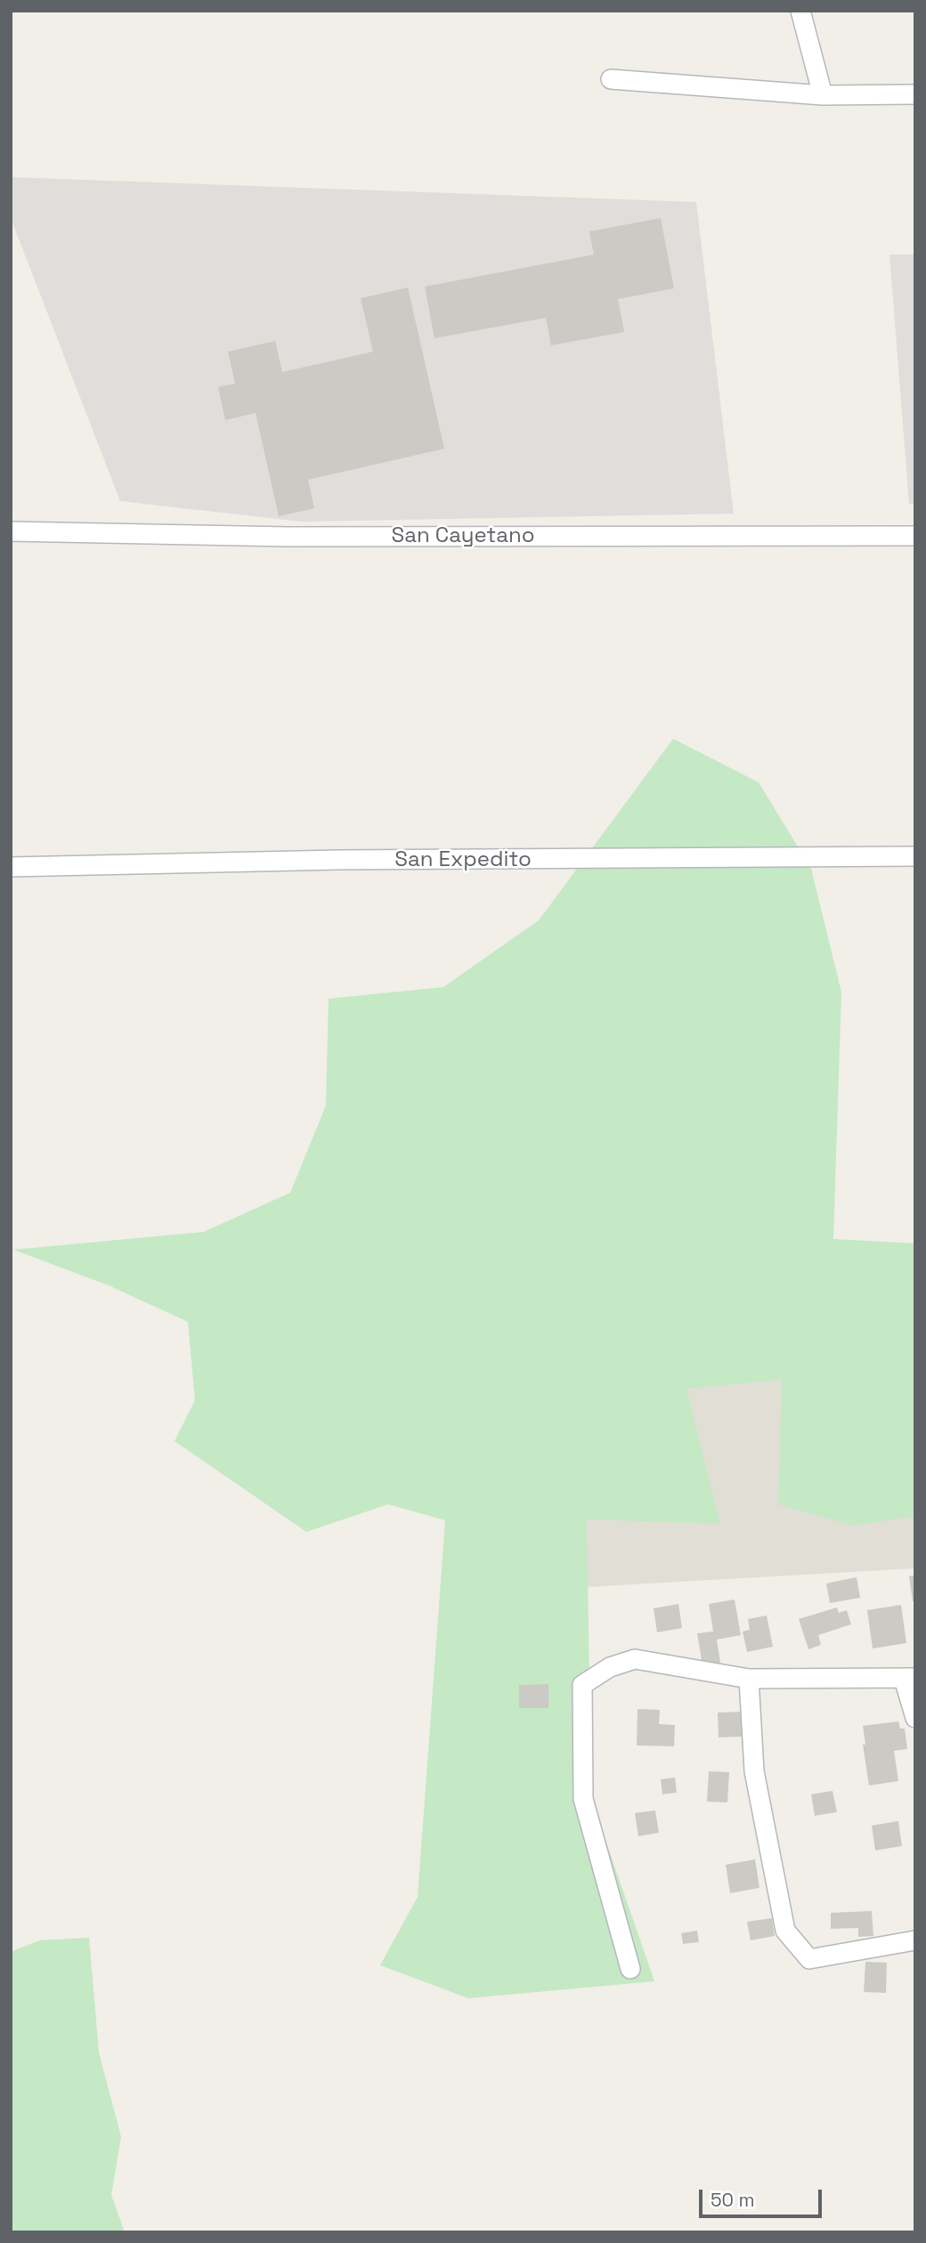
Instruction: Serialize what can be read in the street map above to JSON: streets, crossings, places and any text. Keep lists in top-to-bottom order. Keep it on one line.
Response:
{"streets":{"street":["San Cayetano","San Expedito"]},"scale_bar":"50 m"}
